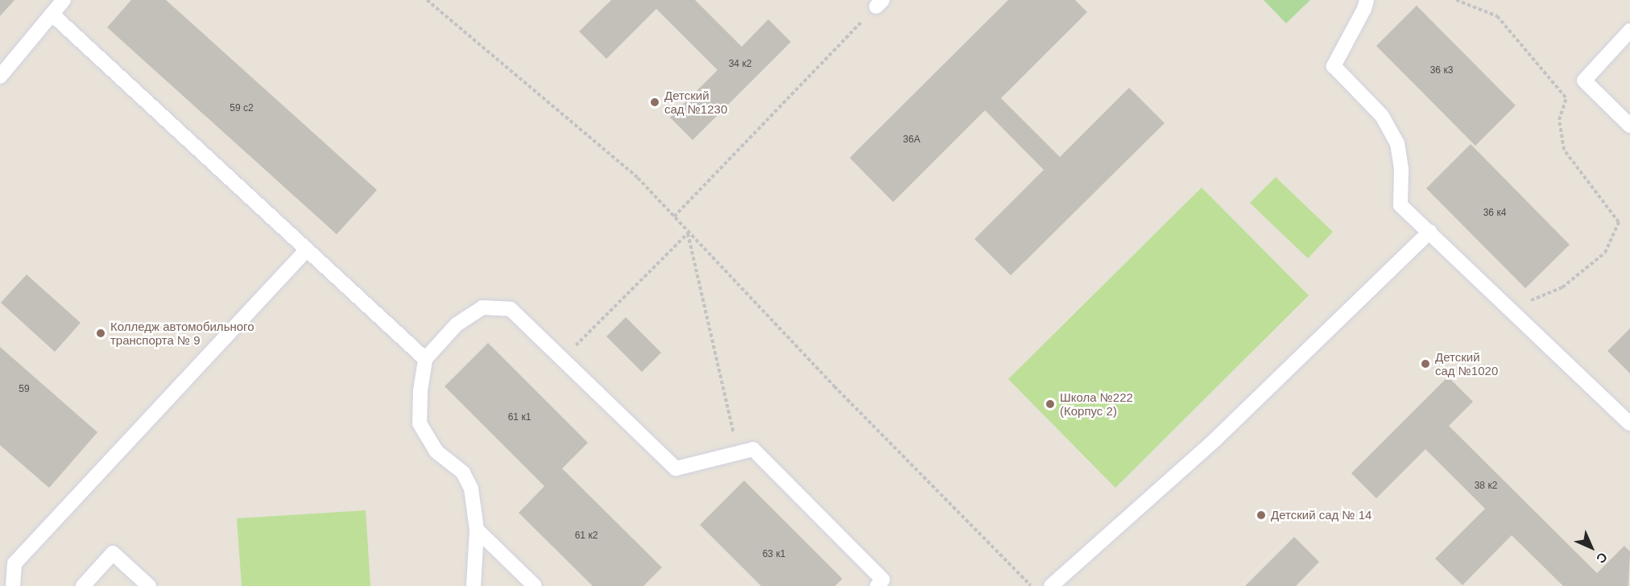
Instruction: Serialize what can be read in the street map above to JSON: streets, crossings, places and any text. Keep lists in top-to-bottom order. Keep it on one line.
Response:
{"places":["Детский сад №1230","Колледж автомобильного транспорта № 9","Детский сад №1020","Школа №222 (Корпус 2)","Детский сад № 14"],"house_numbers":["34 к2","36 к3","59 с2","36А","36 к4","59","61 к1","38 к2","61 к2","63 к1"],"north":"bottom right"}
